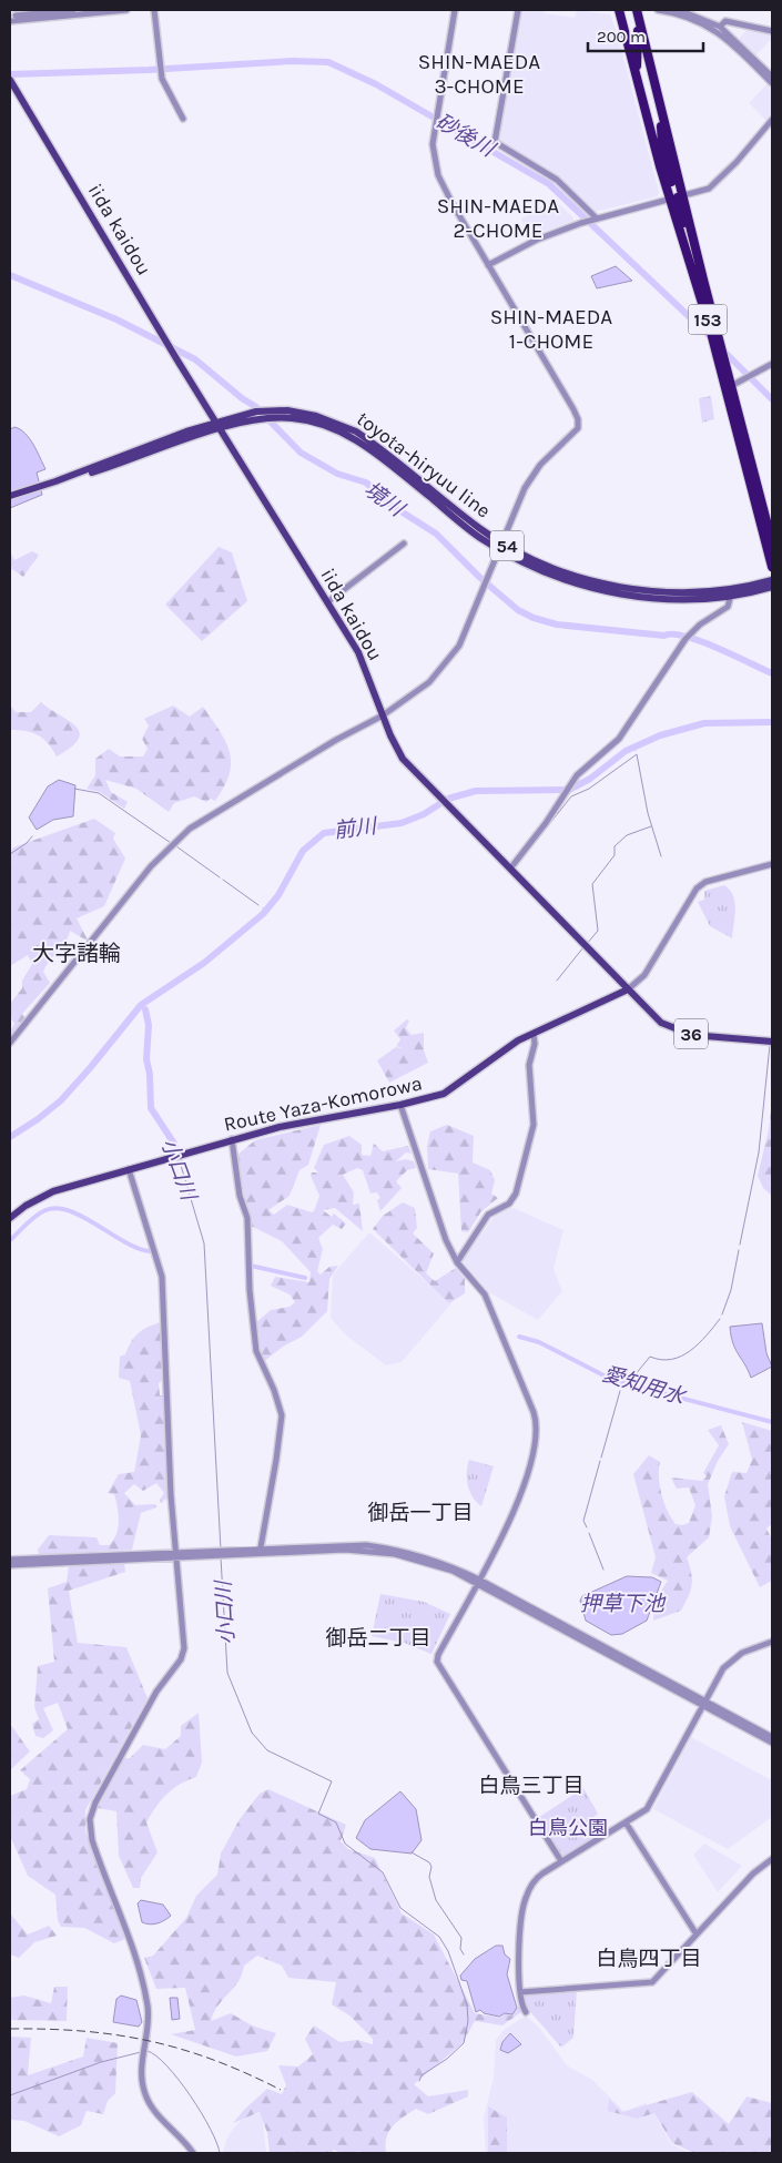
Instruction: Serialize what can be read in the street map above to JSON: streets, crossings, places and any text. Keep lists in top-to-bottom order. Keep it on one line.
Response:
{"streets":{"highway":["153"],"main road":["iida kaidou","toyota-hiryuu line","54","36","Route Yaza-Komorowa"]},"crossings":[["iida kaidou","toyota-hiryuu line"],["iida kaidou","Route Yaza-Komorowa"]],"districts":["SHIN-MAEDA 3-CHOME","SHIN-MAEDA 2-CHOME","SHIN-MAEDA 1-CHOME","大字諸輪","御岳一丁目","御岳二丁目","白鳥三丁目","白鳥四丁目"],"water":["砂後川","境川","前川","小口川","愛知用水","押草下池"],"parks":["白鳥公園"],"scale_bar":"200 m"}
